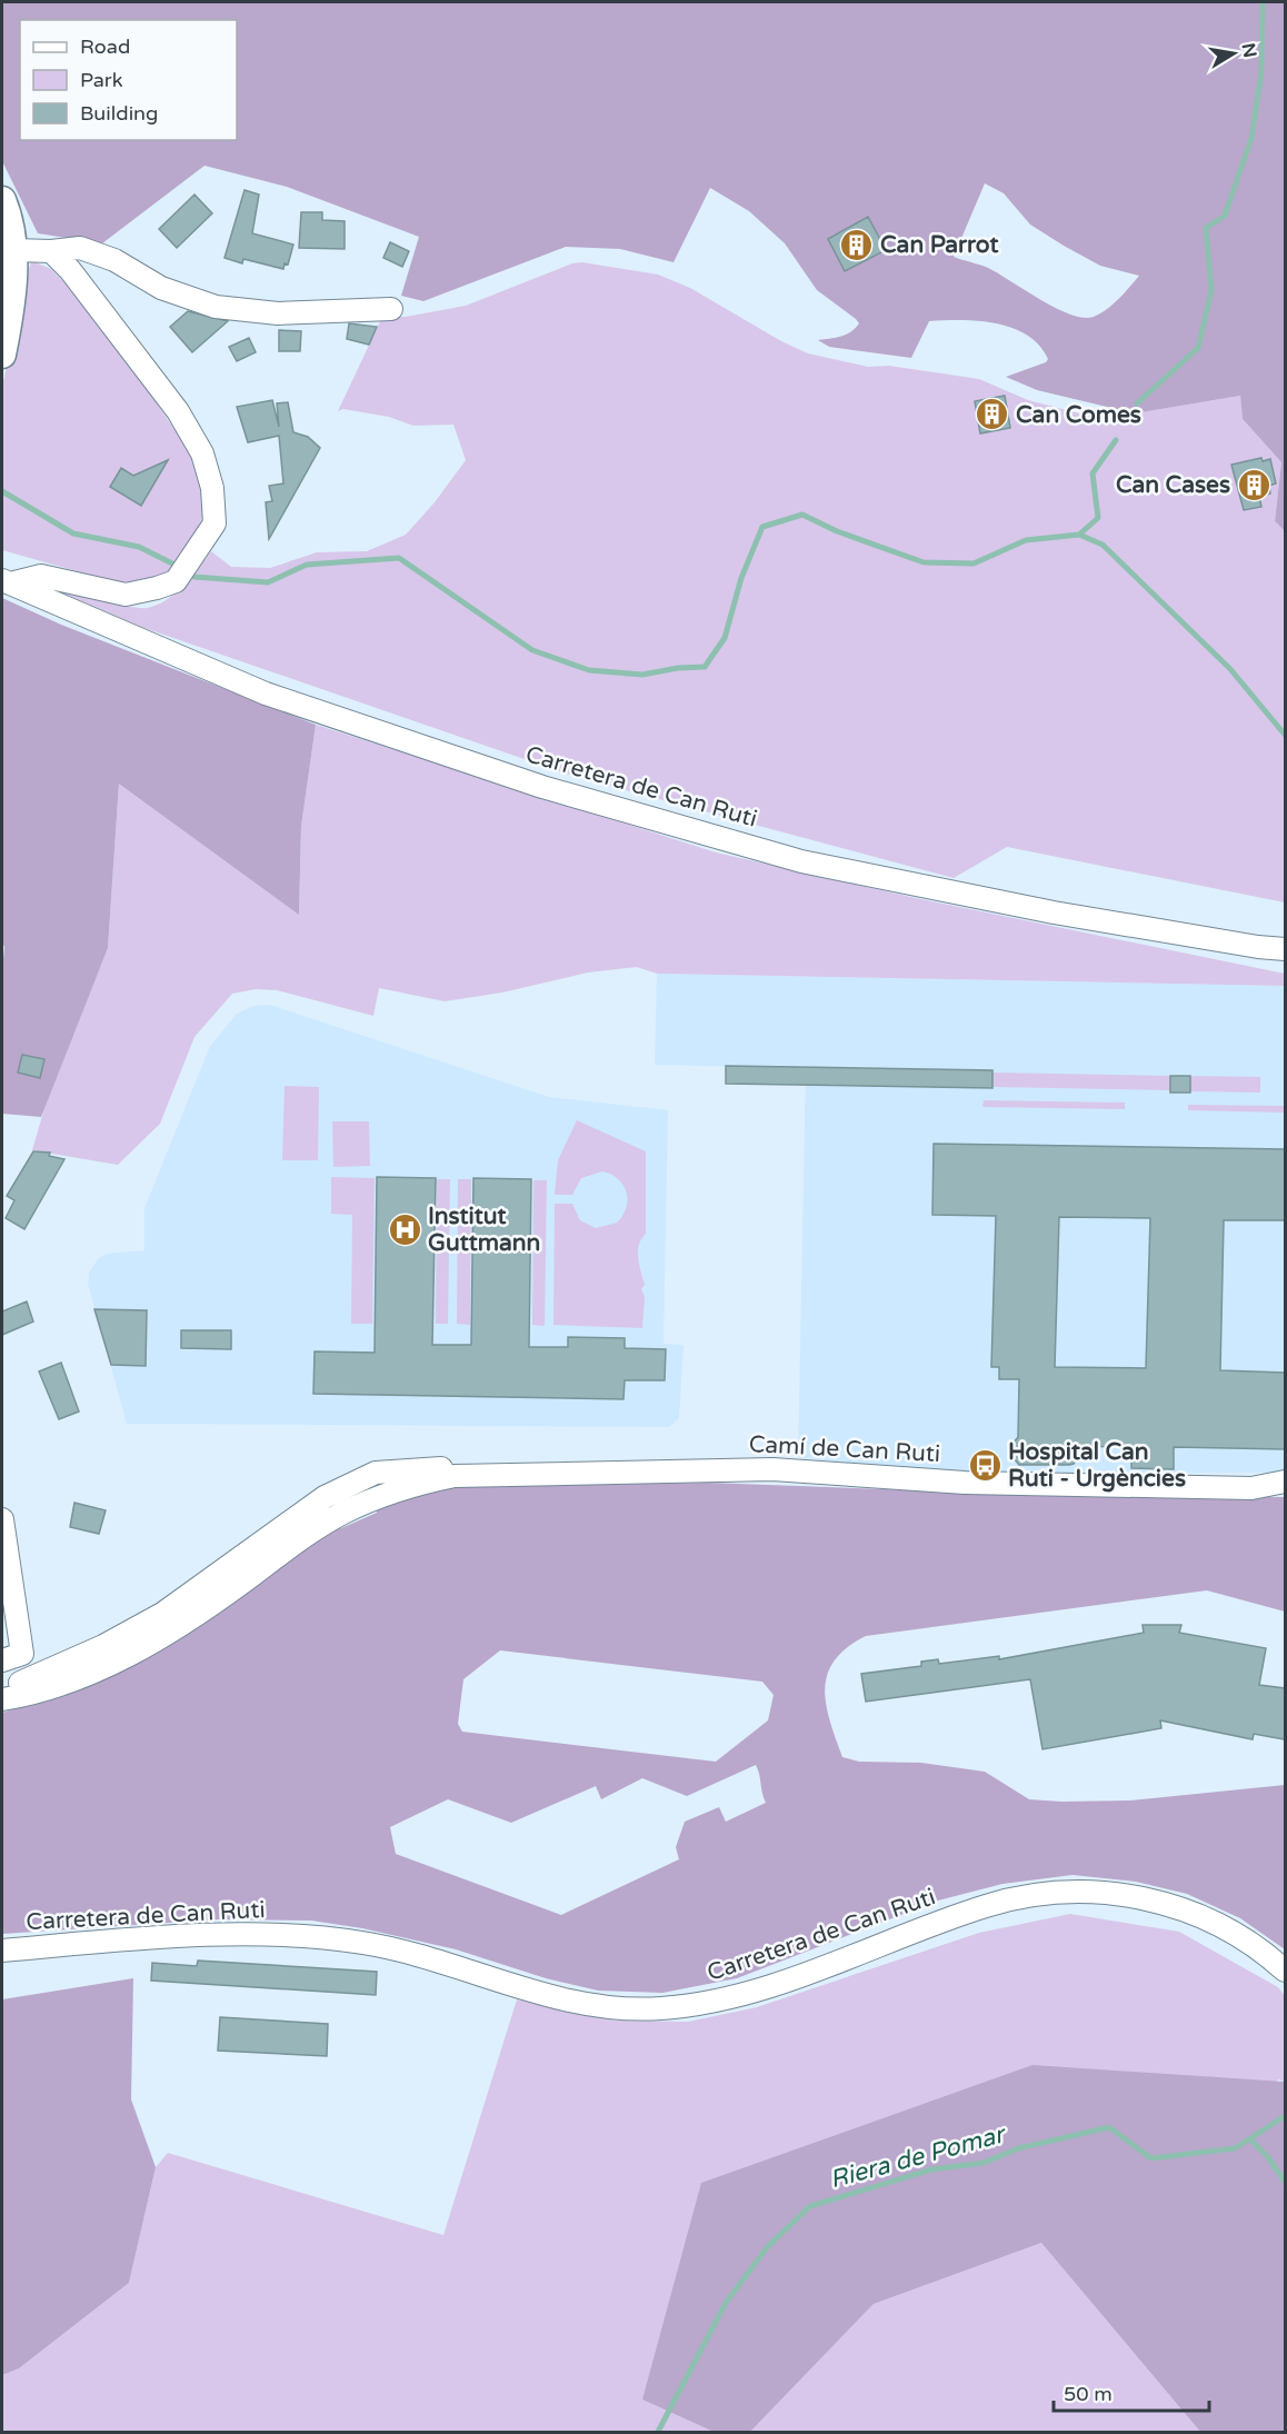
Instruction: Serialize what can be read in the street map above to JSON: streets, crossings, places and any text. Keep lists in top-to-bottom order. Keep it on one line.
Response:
{"streets":{"street":["Carretera de Can Ruti","Camí de Can Ruti"]},"water":["Riera de Pomar"],"places":{"building":["Can Parrot","Can Comes","Can Cases"],"hospital":["Institut Guttmann"],"bus stop":["Hospital Can Ruti - Urgències"]},"legend":["Road","Park","Building"],"scale_bar":"50 m","north":"right"}
